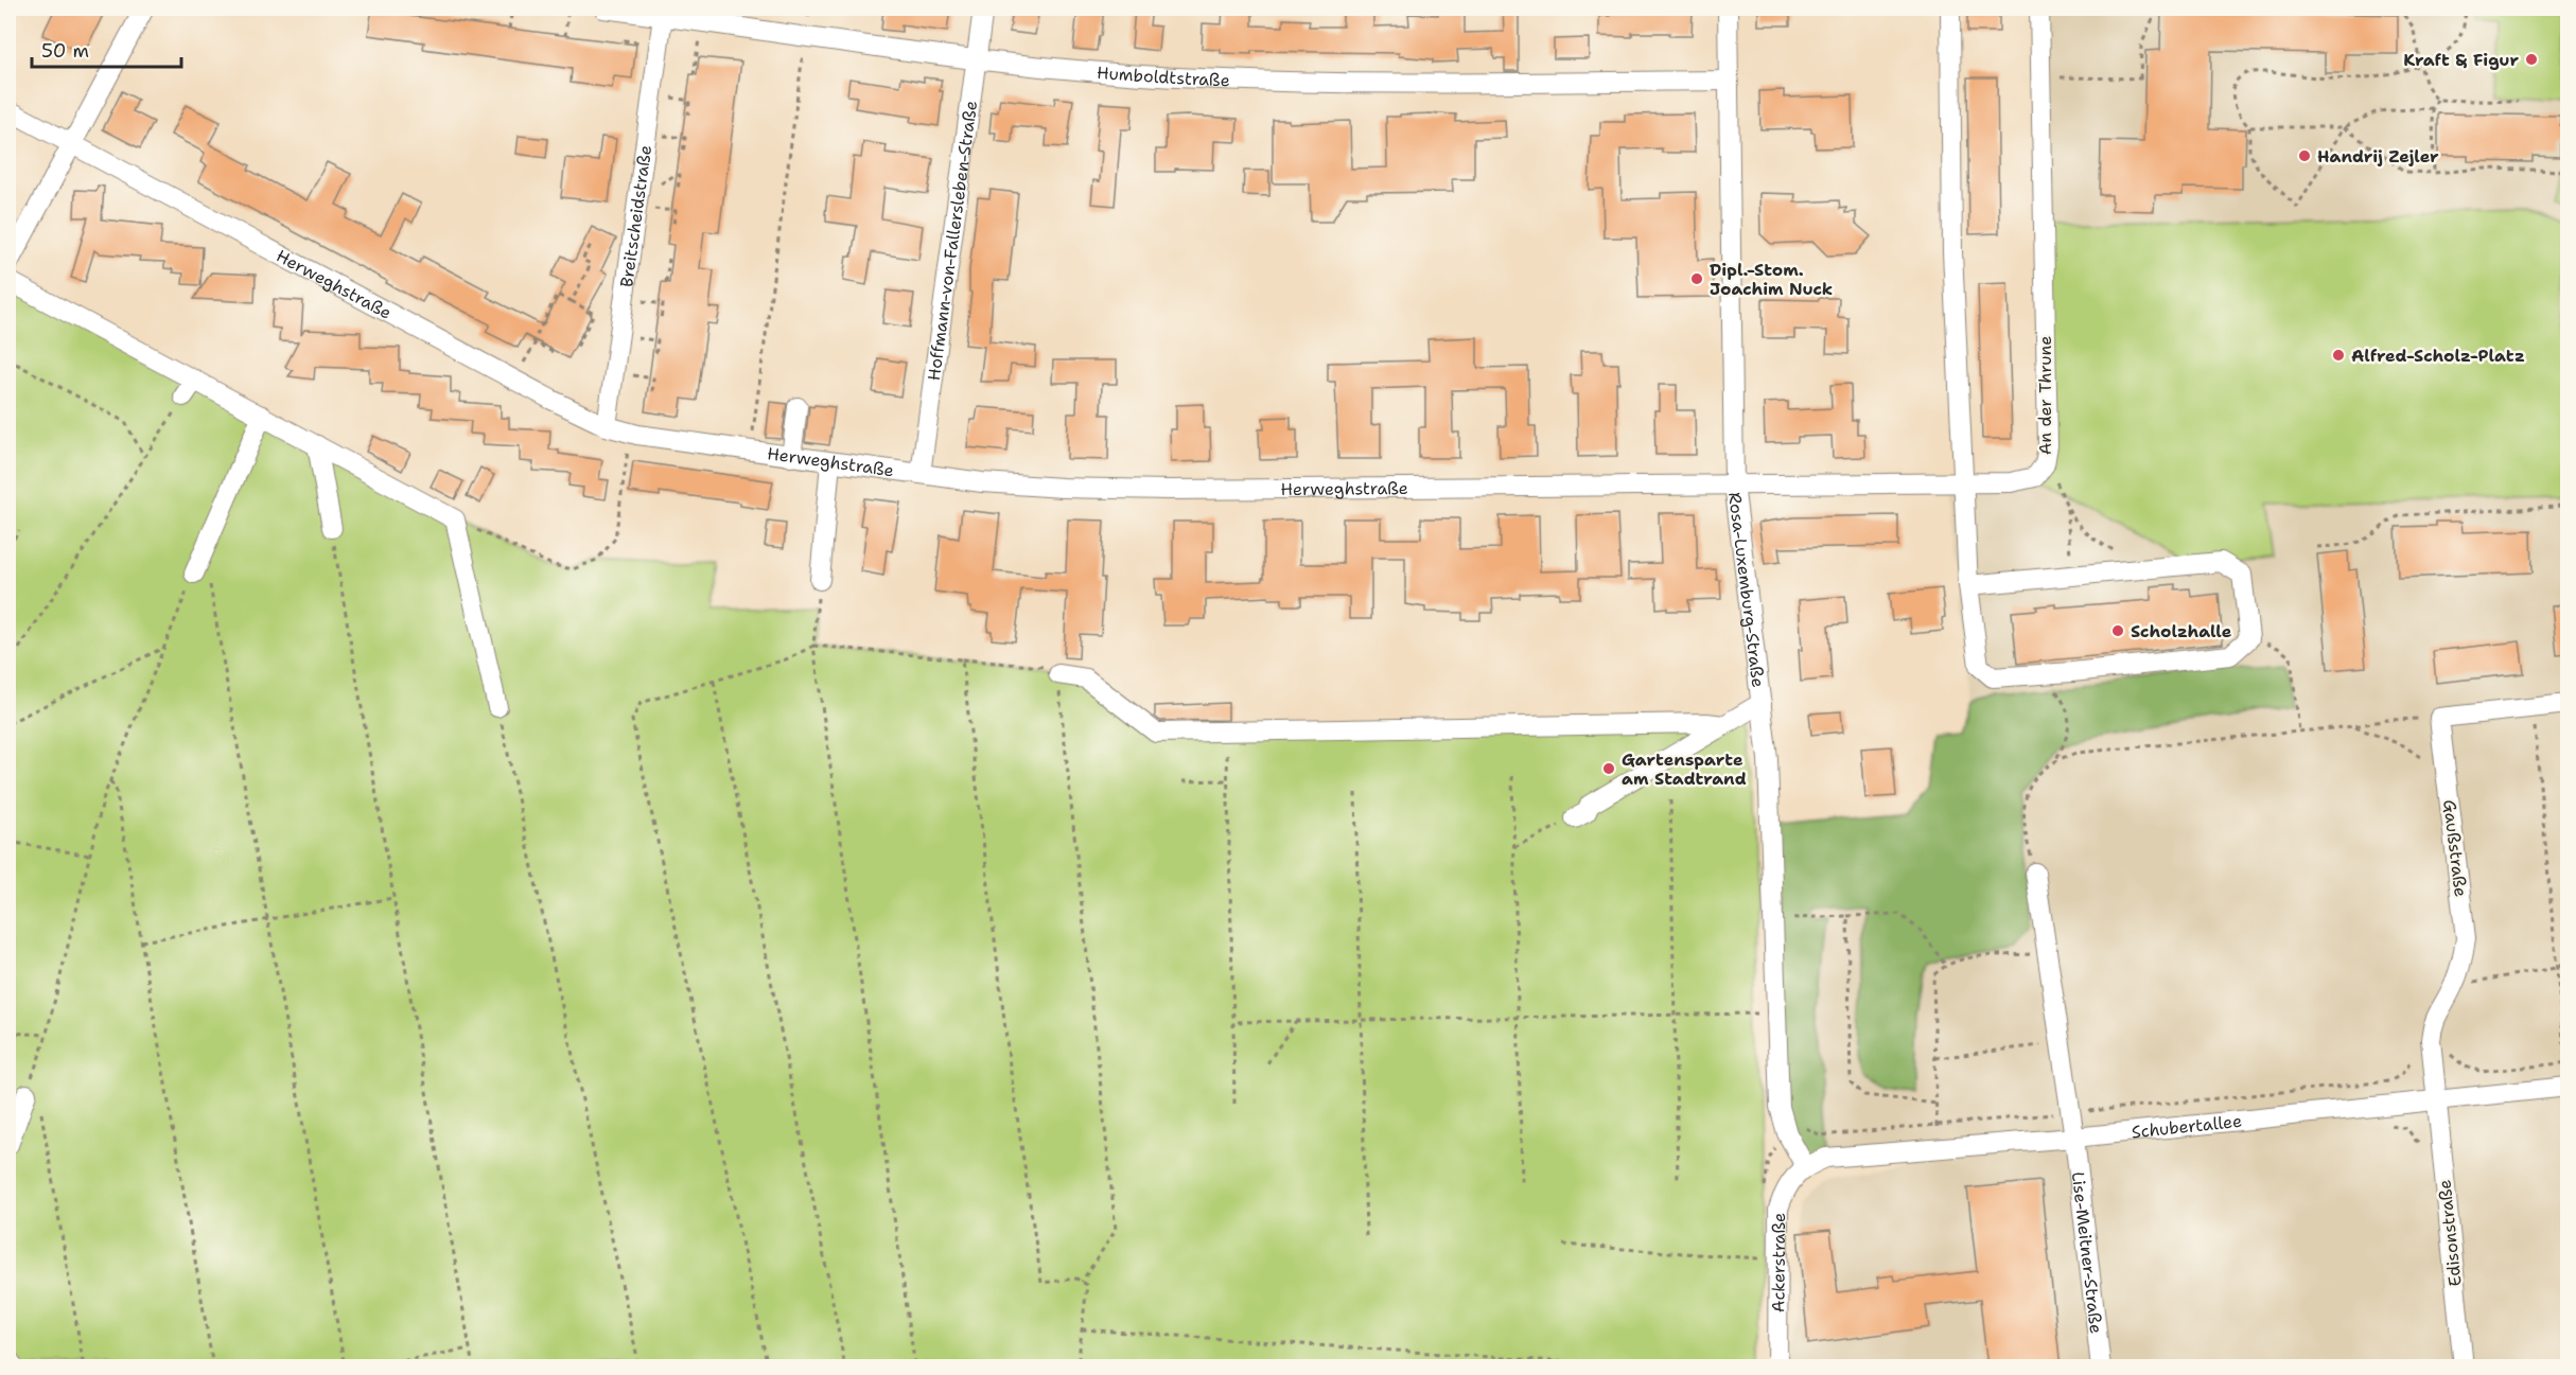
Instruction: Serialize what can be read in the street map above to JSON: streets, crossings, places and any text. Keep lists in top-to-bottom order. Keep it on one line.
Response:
{"streets":{"street":["Humboldtstraße","Breitscheidstraße","Hoffmann-von-Fallersleben-Straße","Herweghstraße","An der Thrune","Rosa-Luxemburg-Straße","Gaußstraße","Schubertallee","Edisonstraße","Lise-Meitner-Straße","Ackerstraße"]},"crossings":[["Humboldtstraße","Breitscheidstraße"],["Humboldtstraße","Hoffmann-von-Fallersleben-Straße"],["Humboldtstraße","Rosa-Luxemburg-Straße"],["Breitscheidstraße","Herweghstraße"],["Hoffmann-von-Fallersleben-Straße","Herweghstraße"],["Herweghstraße","An der Thrune"],["Herweghstraße","Rosa-Luxemburg-Straße"],["An der Thrune","Rosa-Luxemburg-Straße"],["Rosa-Luxemburg-Straße","Schubertallee"],["Rosa-Luxemburg-Straße","Ackerstraße"],["Gaußstraße","Schubertallee"],["Gaußstraße","Edisonstraße"],["Schubertallee","Edisonstraße"],["Schubertallee","Lise-Meitner-Straße"],["Schubertallee","Ackerstraße"]],"places":["Kraft & Figur","Handrij Zejler","Dipl.-Stom. Joachim Nuck","Alfred-Scholz-Platz","Scholzhalle","Gartensparte am Stadtrand"],"scale_bar":"50 m"}
